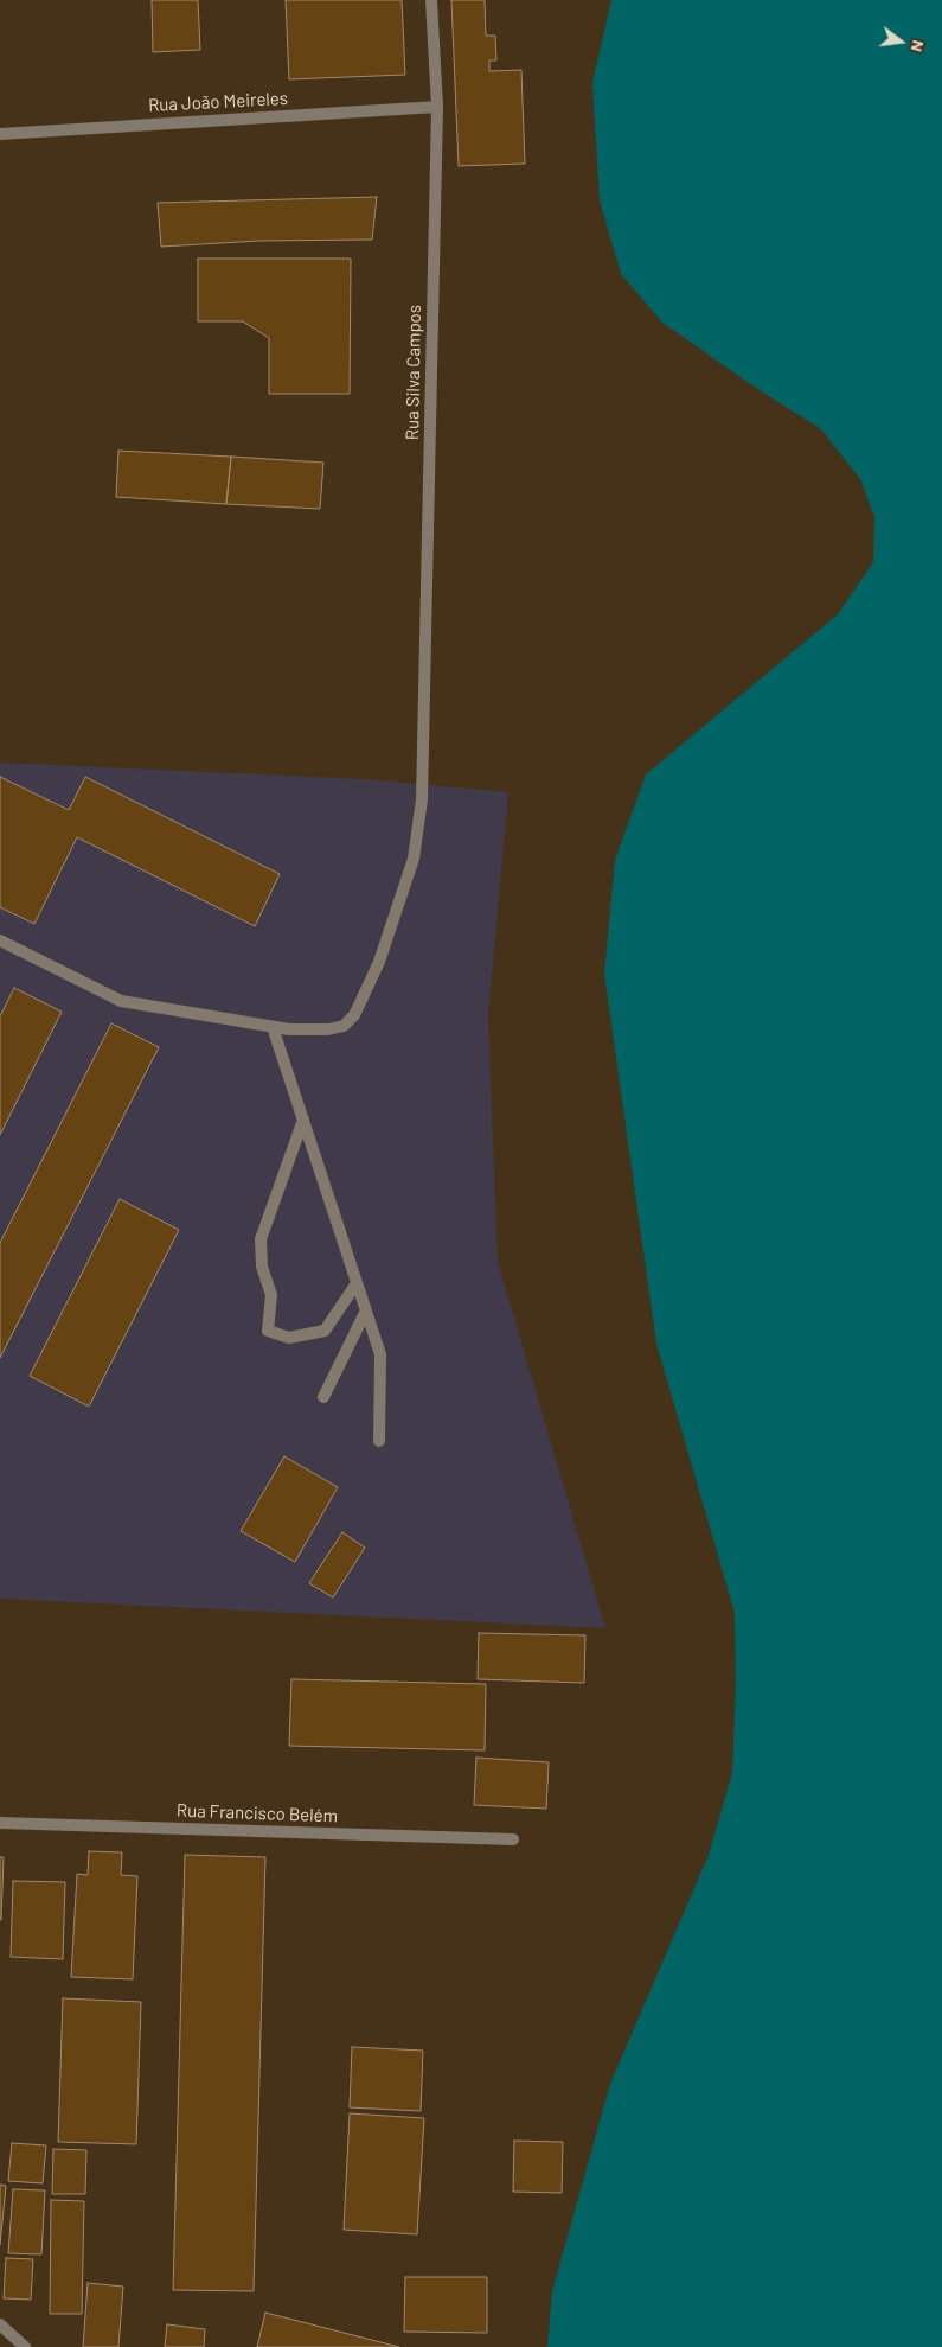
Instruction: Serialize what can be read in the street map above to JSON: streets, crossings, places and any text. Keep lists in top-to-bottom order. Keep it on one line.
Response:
{"streets":{"street":["Rua João Meireles","Rua Silva Campos","Rua Francisco Belém"]},"crossings":[["Rua João Meireles","Rua Silva Campos"]],"north":"right"}
